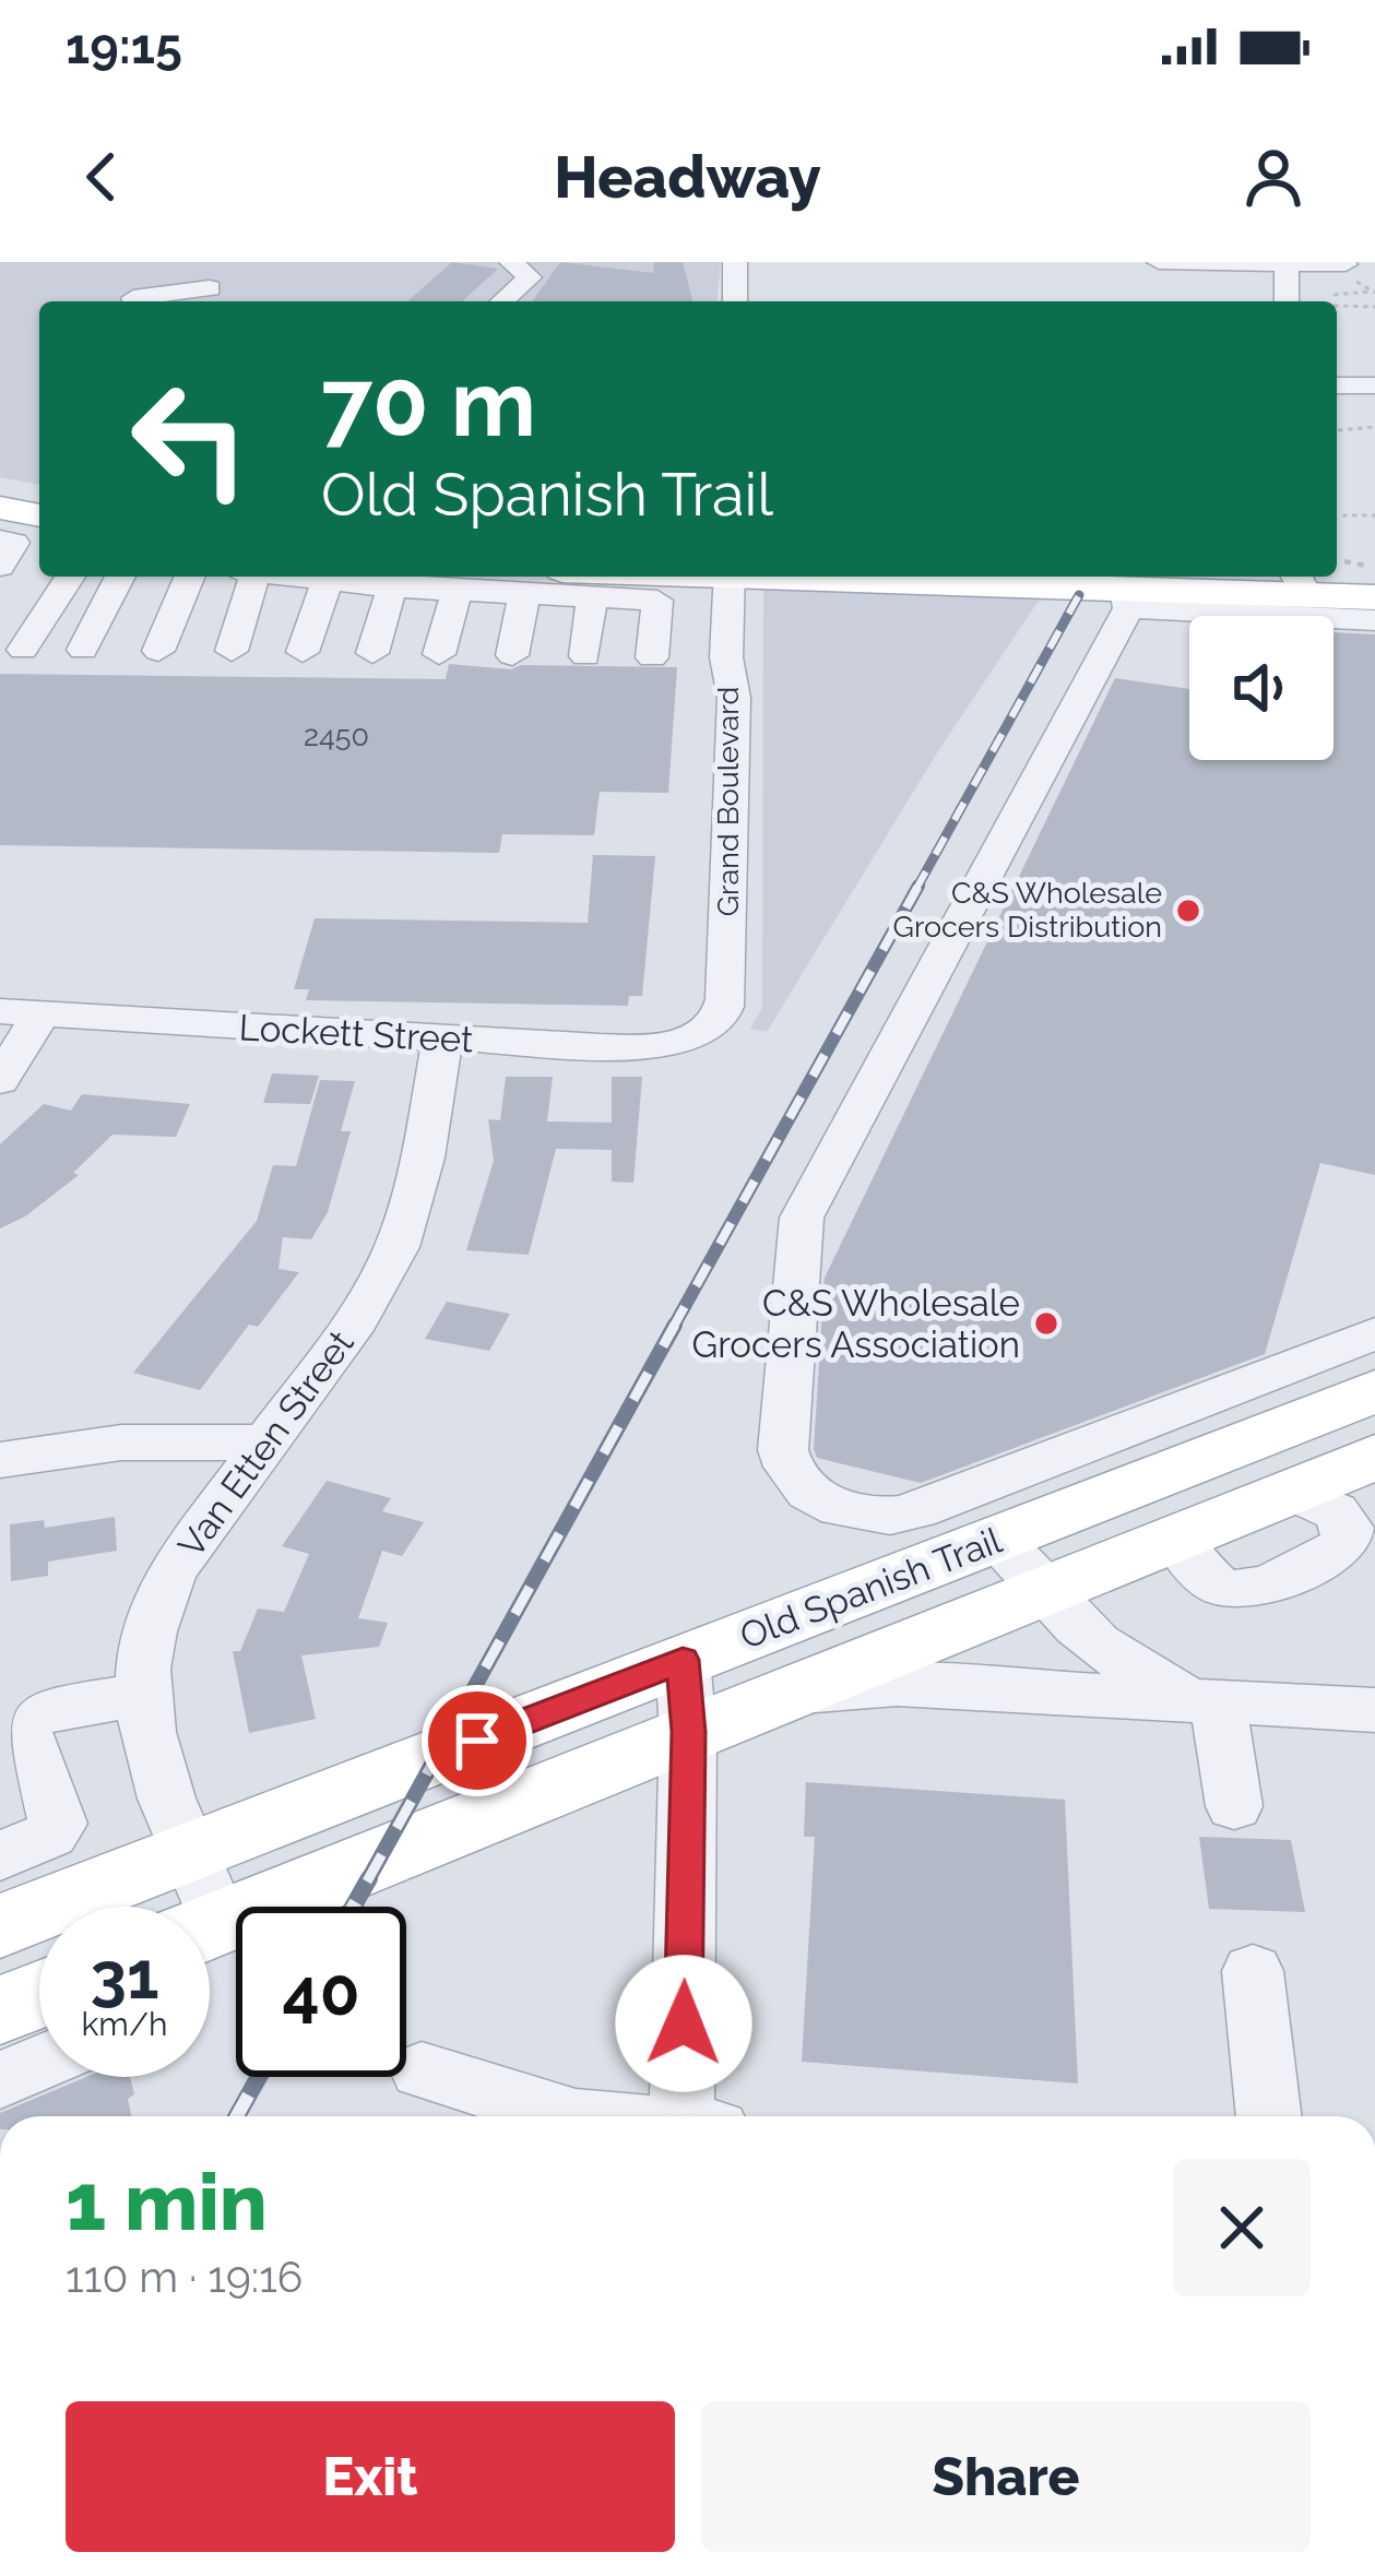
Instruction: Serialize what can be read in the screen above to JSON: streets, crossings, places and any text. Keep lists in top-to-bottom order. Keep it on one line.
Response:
{"streets":{"main road":["Old Spanish Trail"],"street":["Grand Boulevard","Lockett Street","Van Etten Street"]},"crossings":[["Grand Boulevard","Lockett Street"],["Lockett Street","Van Etten Street"],["Van Etten Street","Old Spanish Trail"]],"places":["C&S Wholesale Grocers Distribution","C&S Wholesale Grocers Association"],"house_numbers":["2450"],"page":{"status":"19:15","header":"Headway","turn":["70 m","Old Spanish Trail"],"speed":"31 km/h","limit":"40","heading":["1 min","110 m · 19:16"],"buttons":["Exit","Share"]}}
